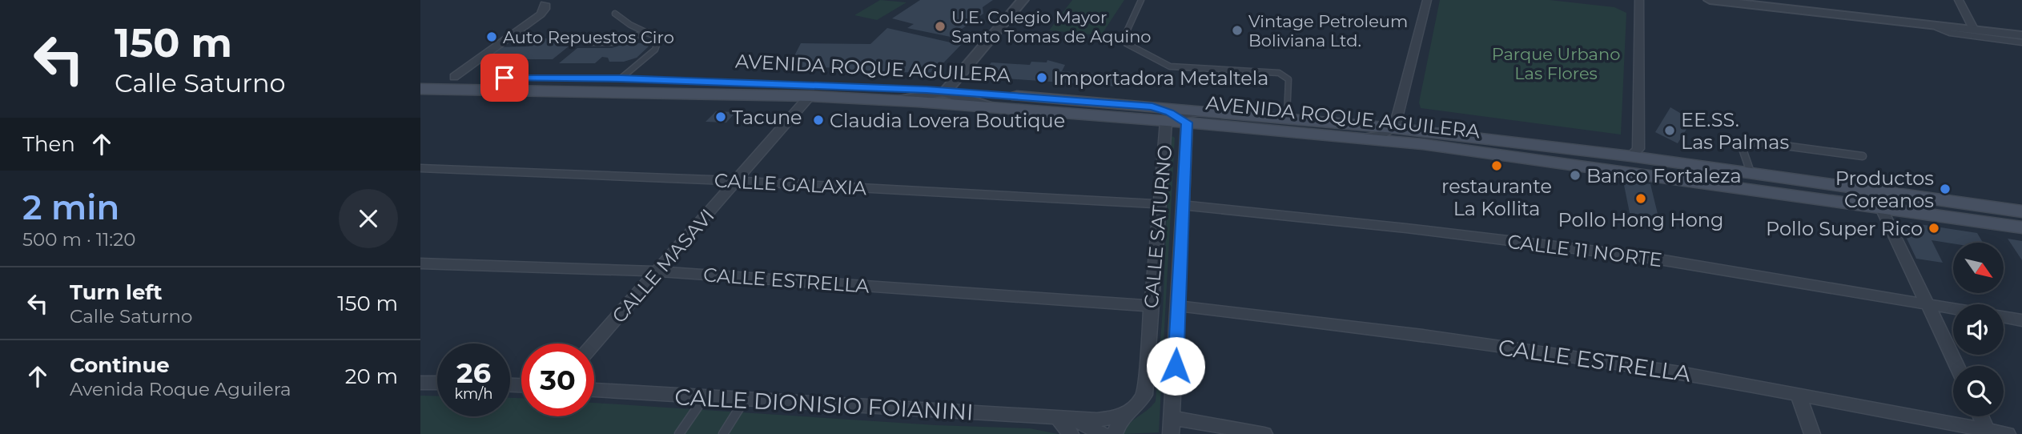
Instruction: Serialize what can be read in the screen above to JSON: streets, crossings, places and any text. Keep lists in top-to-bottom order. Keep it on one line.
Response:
{"streets":{"main road":["AVENIDA ROQUE AGUILERA"],"street":["CALLE GALAXIA","CALLE SATURNO","CALLE 11 NORTE","CALLE MASAVI","CALLE ESTRELLA","CALLE DIONISIO FOIANINI"]},"crossings":[["AVENIDA ROQUE AGUILERA","CALLE SATURNO"],["AVENIDA ROQUE AGUILERA","CALLE MASAVI"],["CALLE GALAXIA","CALLE SATURNO"],["CALLE GALAXIA","CALLE MASAVI"],["CALLE SATURNO","CALLE 11 NORTE"],["CALLE SATURNO","CALLE ESTRELLA"],["CALLE SATURNO","CALLE DIONISIO FOIANINI"],["CALLE MASAVI","CALLE ESTRELLA"]],"parks":["Parque Urbano Las Flores"],"places":["U.E. Colegio Mayor Santo Tomas de Aquino","Vintage Petroleum Boliviana Ltd.","Auto Repuestos Ciro","Importadora Metaltela","Tacune","Claudia Lovera Boutique","EE.SS. Las Palmas","restaurante La Kollita","Banco Fortaleza","Productos Coreanos","Pollo Hong Hong","Pollo Super Rico"],"north":"bottom right","page":{"turn":["150 m","Calle Saturno"],"then":"Then","heading":["2 min","500 m · 11:20"],"list":[{"name":"Turn left","note":"Calle Saturno","value":"150 m"},{"name":"Continue","note":"Avenida Roque Aguilera","value":"20 m"}],"speed":"26 km/h","limit":"30"}}
